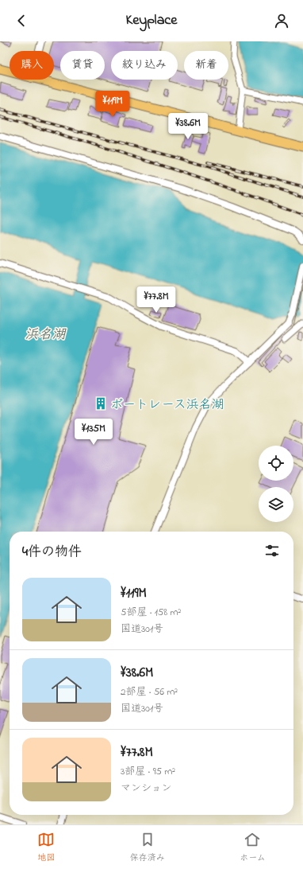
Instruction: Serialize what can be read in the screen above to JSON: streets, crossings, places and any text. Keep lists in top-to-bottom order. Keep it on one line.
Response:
{"water":["浜名湖"],"places":{"building":["ボートレース浜名湖"]},"page":{"header":"Keyplace","chip":["購入","賃貸","絞り込み","新着"],"price":["¥119M","¥38.6M","¥77.8M","¥135M"],"heading":"4件の物件","list":[{"name":"¥119M","note":"5部屋 · 158 m² · 国道301号"},{"name":"¥38.6M","note":"2部屋 · 56 m² · 国道301号"},{"name":"¥77.8M","note":"3部屋 · 95 m² · マンション"}],"tabs":["地図","保存済み","ホーム"]}}
